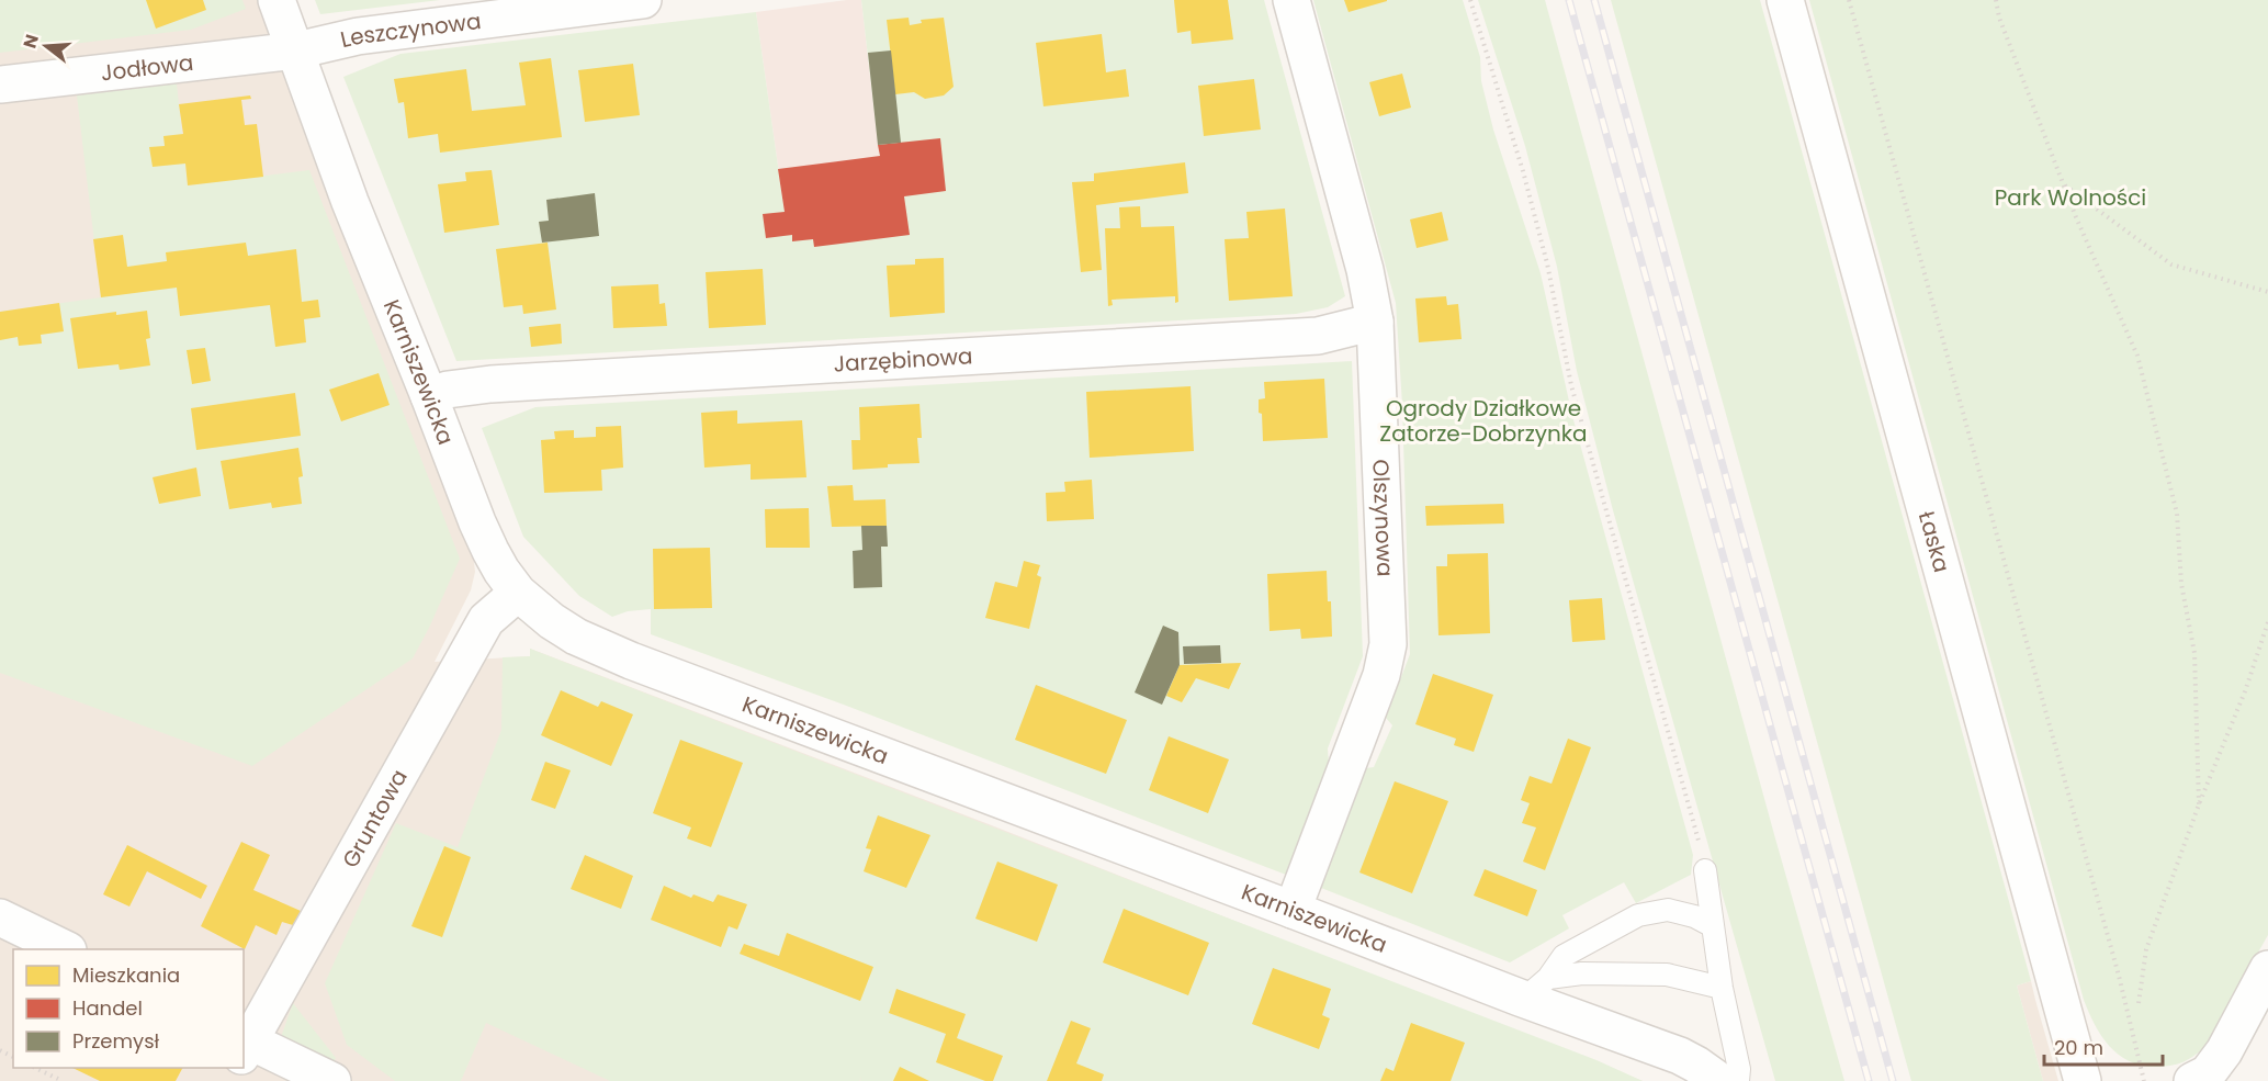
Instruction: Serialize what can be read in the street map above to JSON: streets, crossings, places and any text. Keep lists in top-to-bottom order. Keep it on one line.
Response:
{"streets":{"street":["Leszczynowa","Jodłowa","Jarzębinowa","Karniszewicka","Olszynowa","Łaska","Gruntowa"]},"crossings":[["Leszczynowa","Jodłowa"],["Leszczynowa","Karniszewicka"],["Jodłowa","Karniszewicka"],["Jarzębinowa","Karniszewicka"],["Jarzębinowa","Olszynowa"],["Karniszewicka","Olszynowa"],["Karniszewicka","Gruntowa"]],"parks":["Park Wolności","Ogrody Działkowe Zatorze-Dobrzynka"],"legend":["Mieszkania","Handel","Przemysł"],"scale_bar":"20 m","north":"left"}
